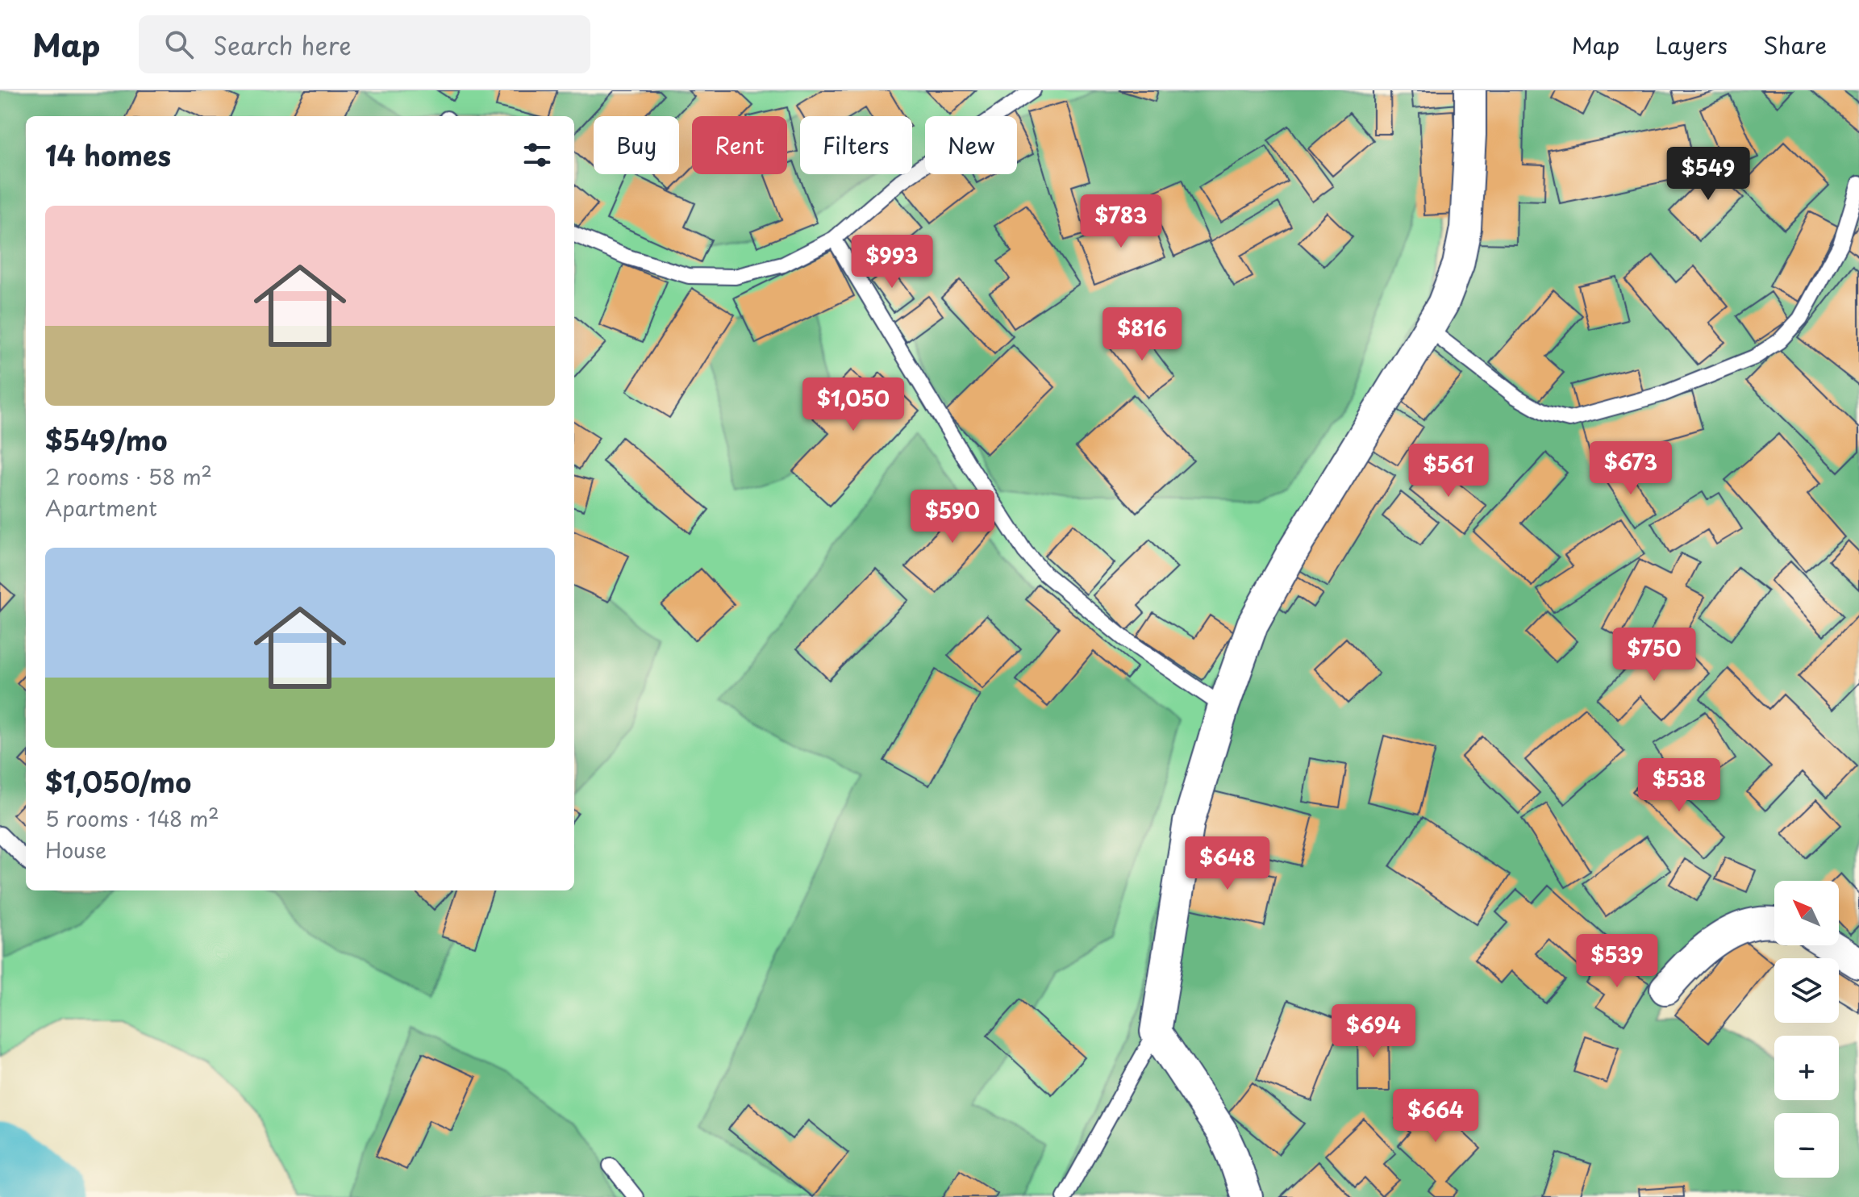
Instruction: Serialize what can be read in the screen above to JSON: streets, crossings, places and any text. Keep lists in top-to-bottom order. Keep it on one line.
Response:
{"north":"top left","page":{"header":"Map","search":"Search here","nav":["Map","Layers","Share"],"chip":["Buy","Rent","Filters","New"],"heading":"14 homes","price":["$549","$783","$993","$816","$1,050","$673","$561","$590","$750","$538","$648","$539","$694","$664"],"list":[{"name":"$549/mo","note":"2 rooms · 58 m² · Apartment"},{"name":"$1,050/mo","note":"5 rooms · 148 m² · House"}],"map_buttons":["+","−"]}}
